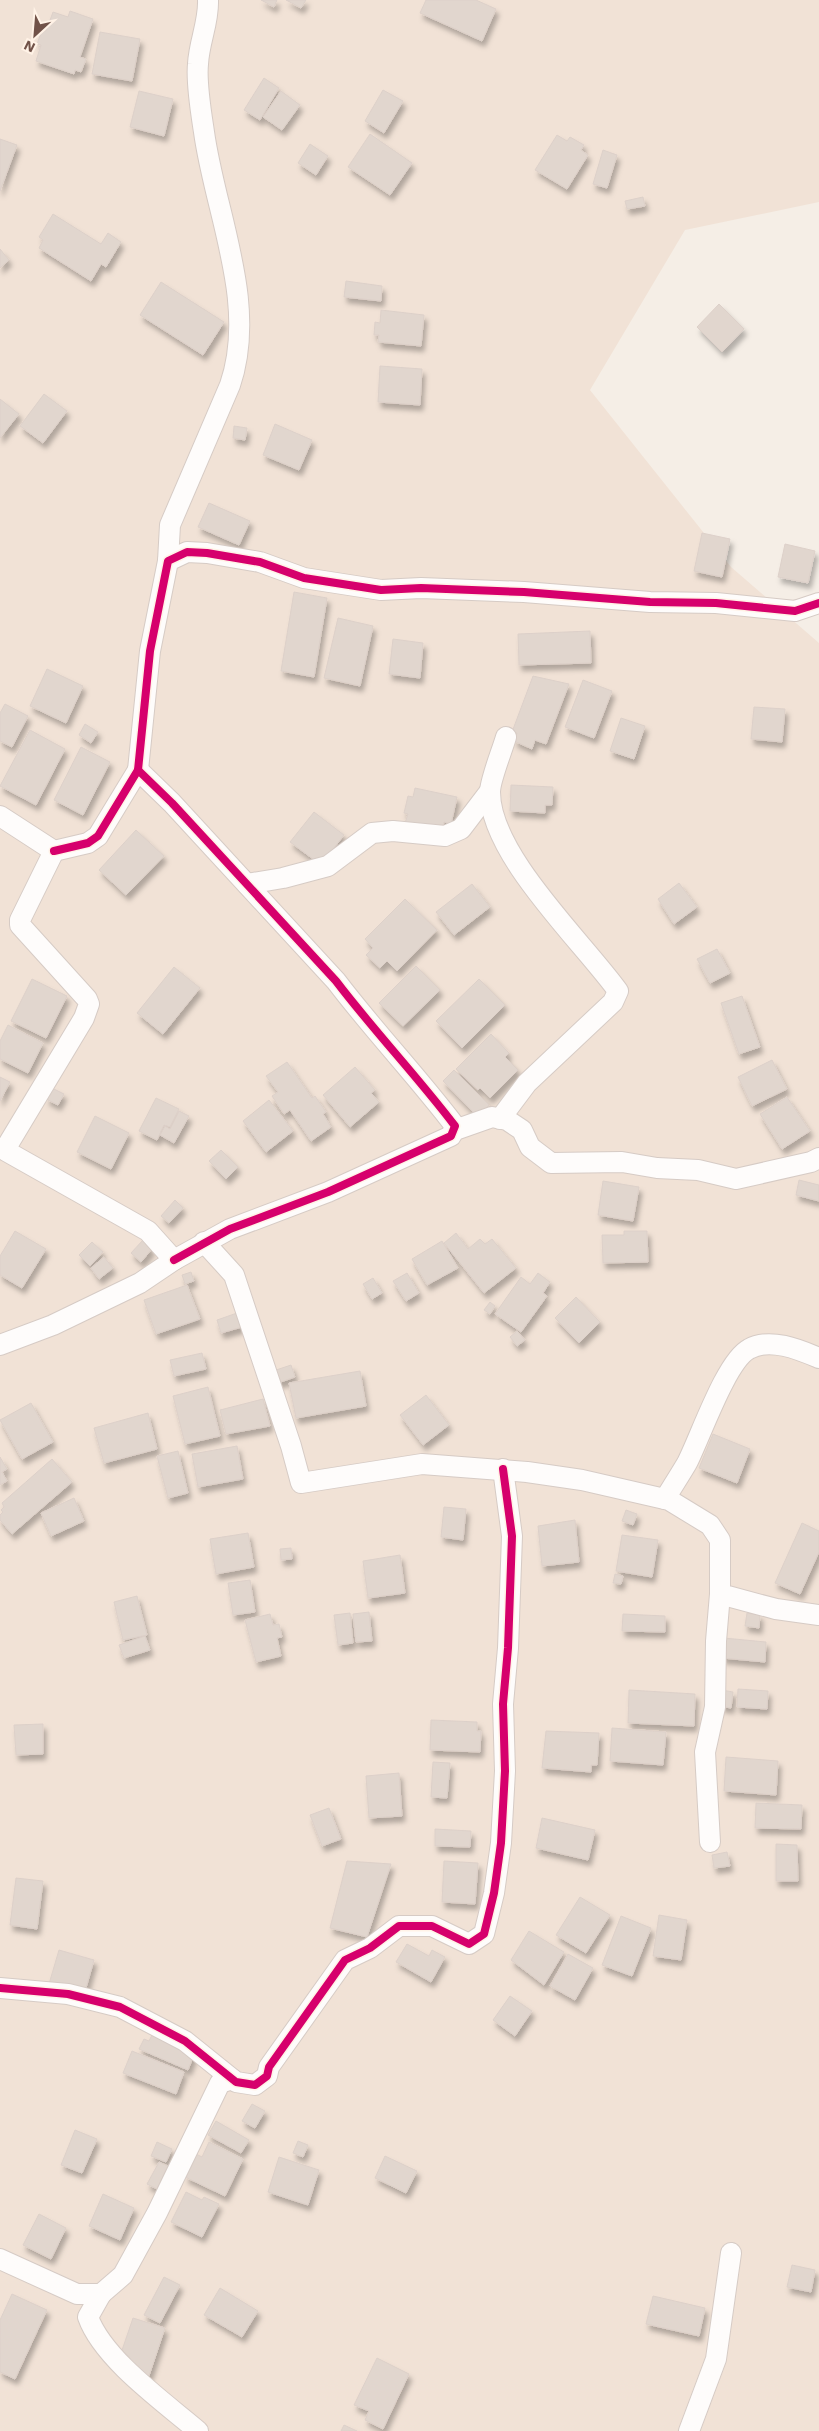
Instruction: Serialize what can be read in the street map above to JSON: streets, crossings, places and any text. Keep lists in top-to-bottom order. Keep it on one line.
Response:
{"north":"bottom left"}
